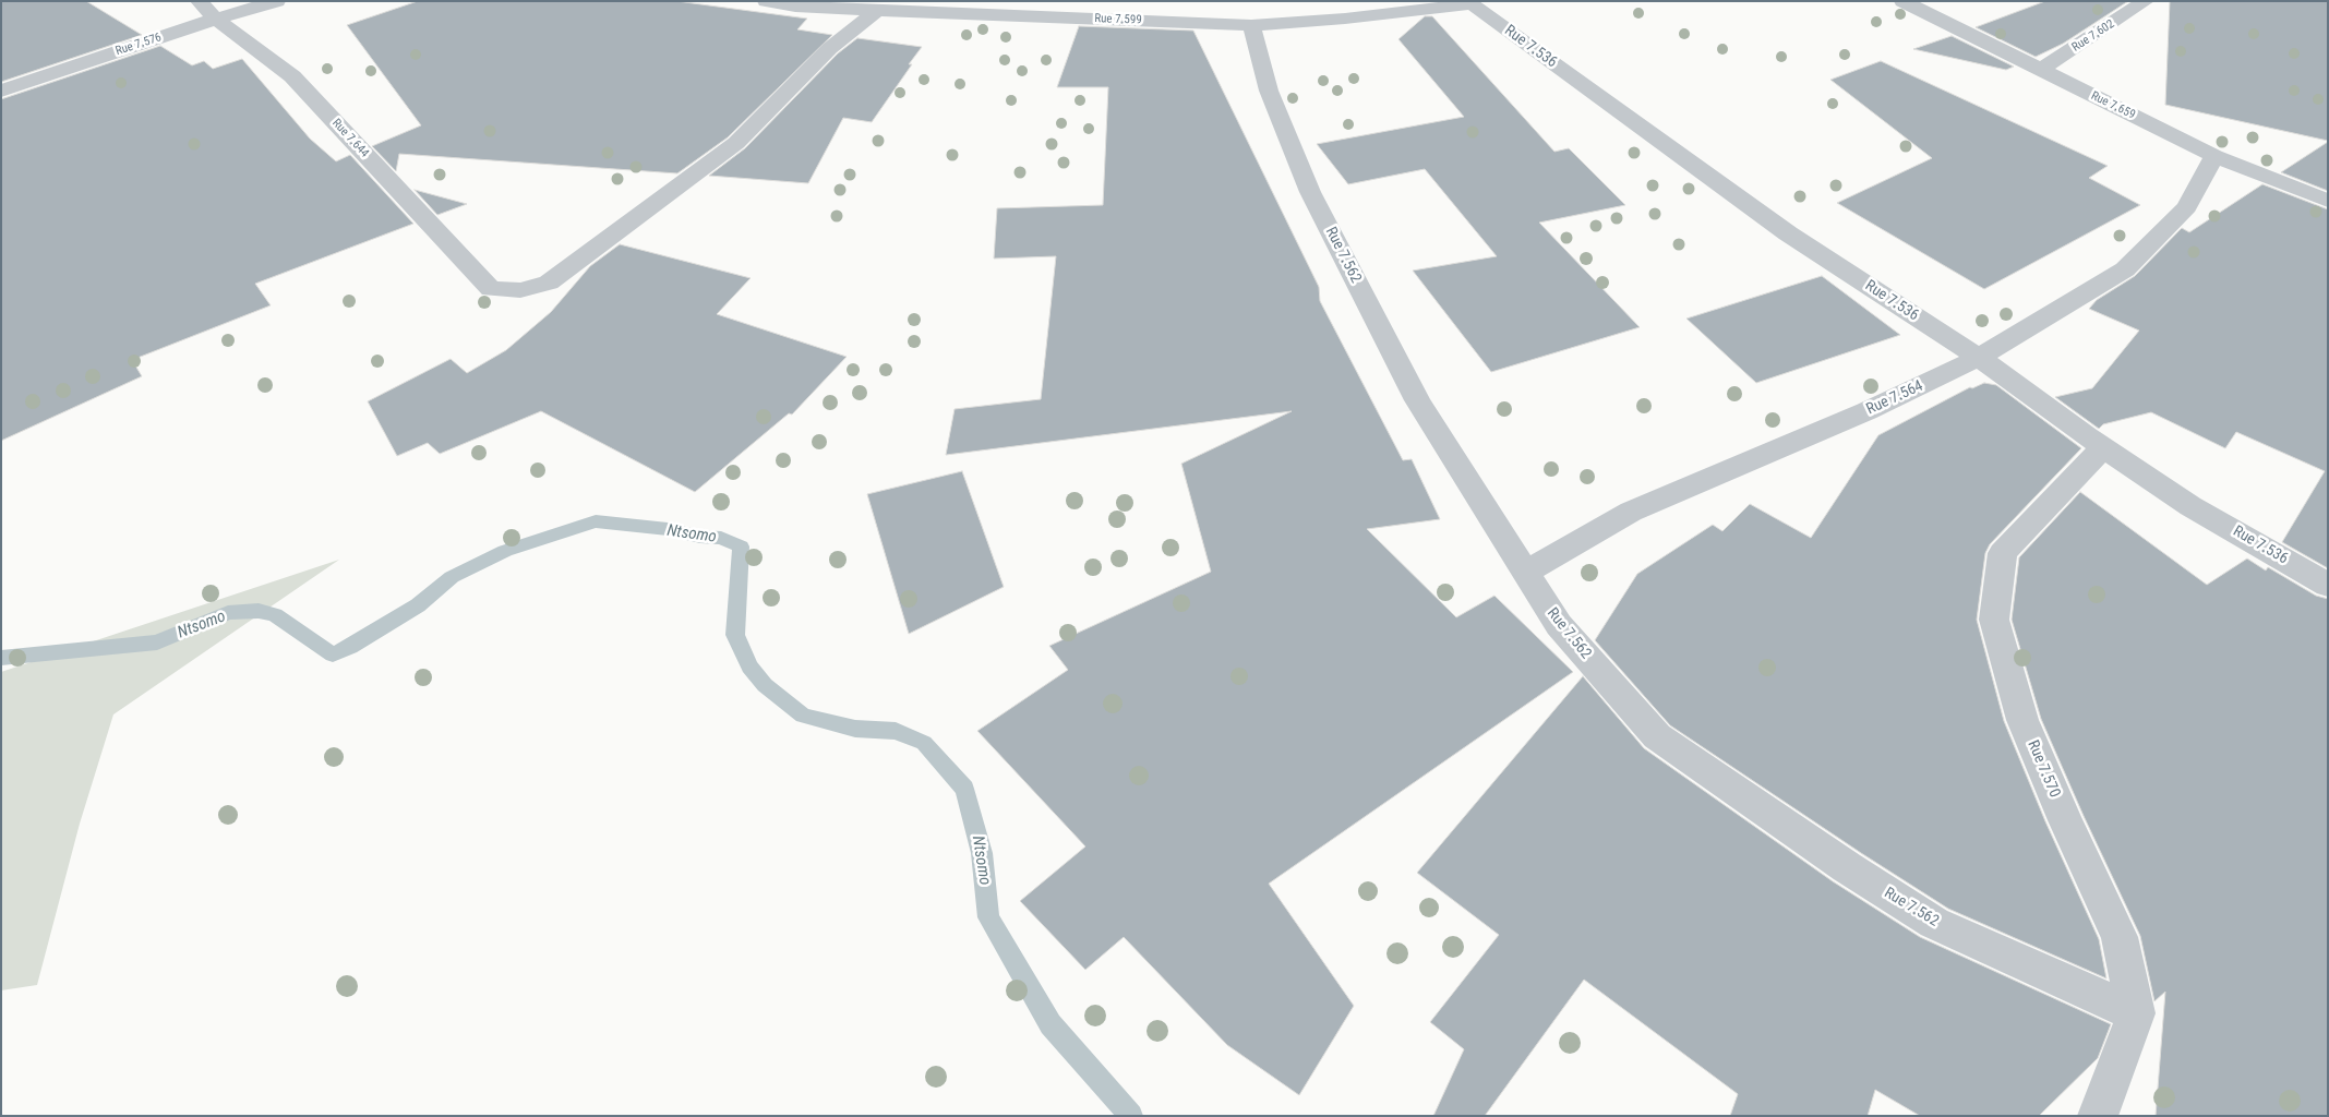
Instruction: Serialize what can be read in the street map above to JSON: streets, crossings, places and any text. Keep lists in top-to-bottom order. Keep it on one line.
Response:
{"streets":{"street":["Rue 7.599","Rue 7.602","Rue 7.576","Rue 7.536","Rue 7.659","Rue 7.644","Rue 7.562","Rue 7.564","Rue 7.570"]},"crossings":[["Rue 7.599","Rue 7.536"],["Rue 7.599","Rue 7.644"],["Rue 7.599","Rue 7.562"],["Rue 7.602","Rue 7.659"],["Rue 7.576","Rue 7.644"],["Rue 7.536","Rue 7.564"],["Rue 7.536","Rue 7.570"],["Rue 7.659","Rue 7.564"],["Rue 7.562","Rue 7.564"],["Rue 7.562","Rue 7.570"]],"water":["Ntsomo"]}
